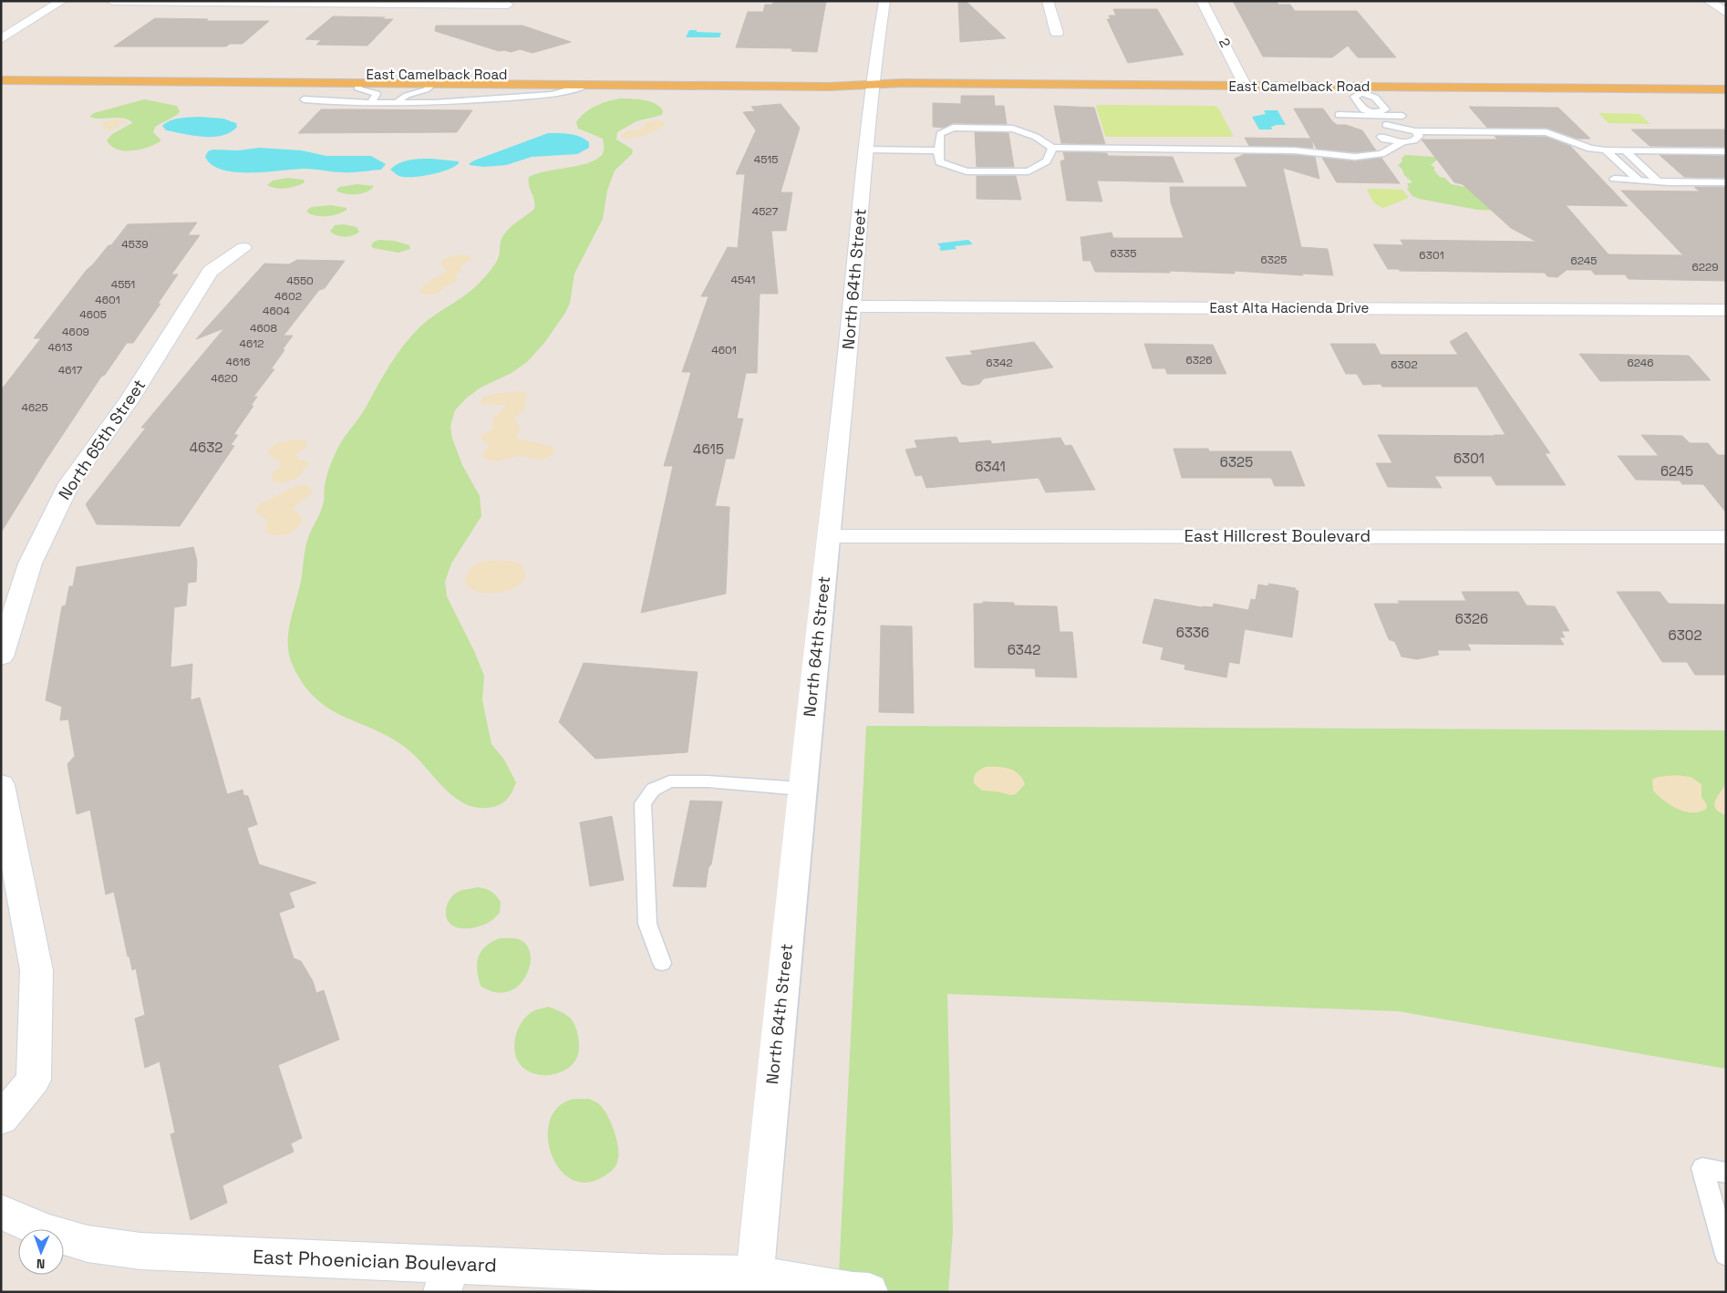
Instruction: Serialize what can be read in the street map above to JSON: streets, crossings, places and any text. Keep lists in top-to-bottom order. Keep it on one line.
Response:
{"streets":{"main road":["East Camelback Road"],"street":["2","North 64th Street","East Alta Hacienda Drive","North 65th Street","East Hillcrest Boulevard","East Phoenician Boulevard"]},"crossings":[["2","East Camelback Road"],["East Camelback Road","North 64th Street"],["North 64th Street","East Alta Hacienda Drive"],["North 64th Street","East Hillcrest Boulevard"],["North 64th Street","East Phoenician Boulevard"]],"house_numbers":["4515","4527","4539","6335","6301","6325","6245","6229","4541","4550","4551","4602","4601","4604","4605","4608","4609","4612","4613","4601","6326","4616","6342","6246","6302","4617","4620","4625","4632","4615","6301","6325","6341","6245","6326","6336","6302","6342"],"north":"bottom"}
